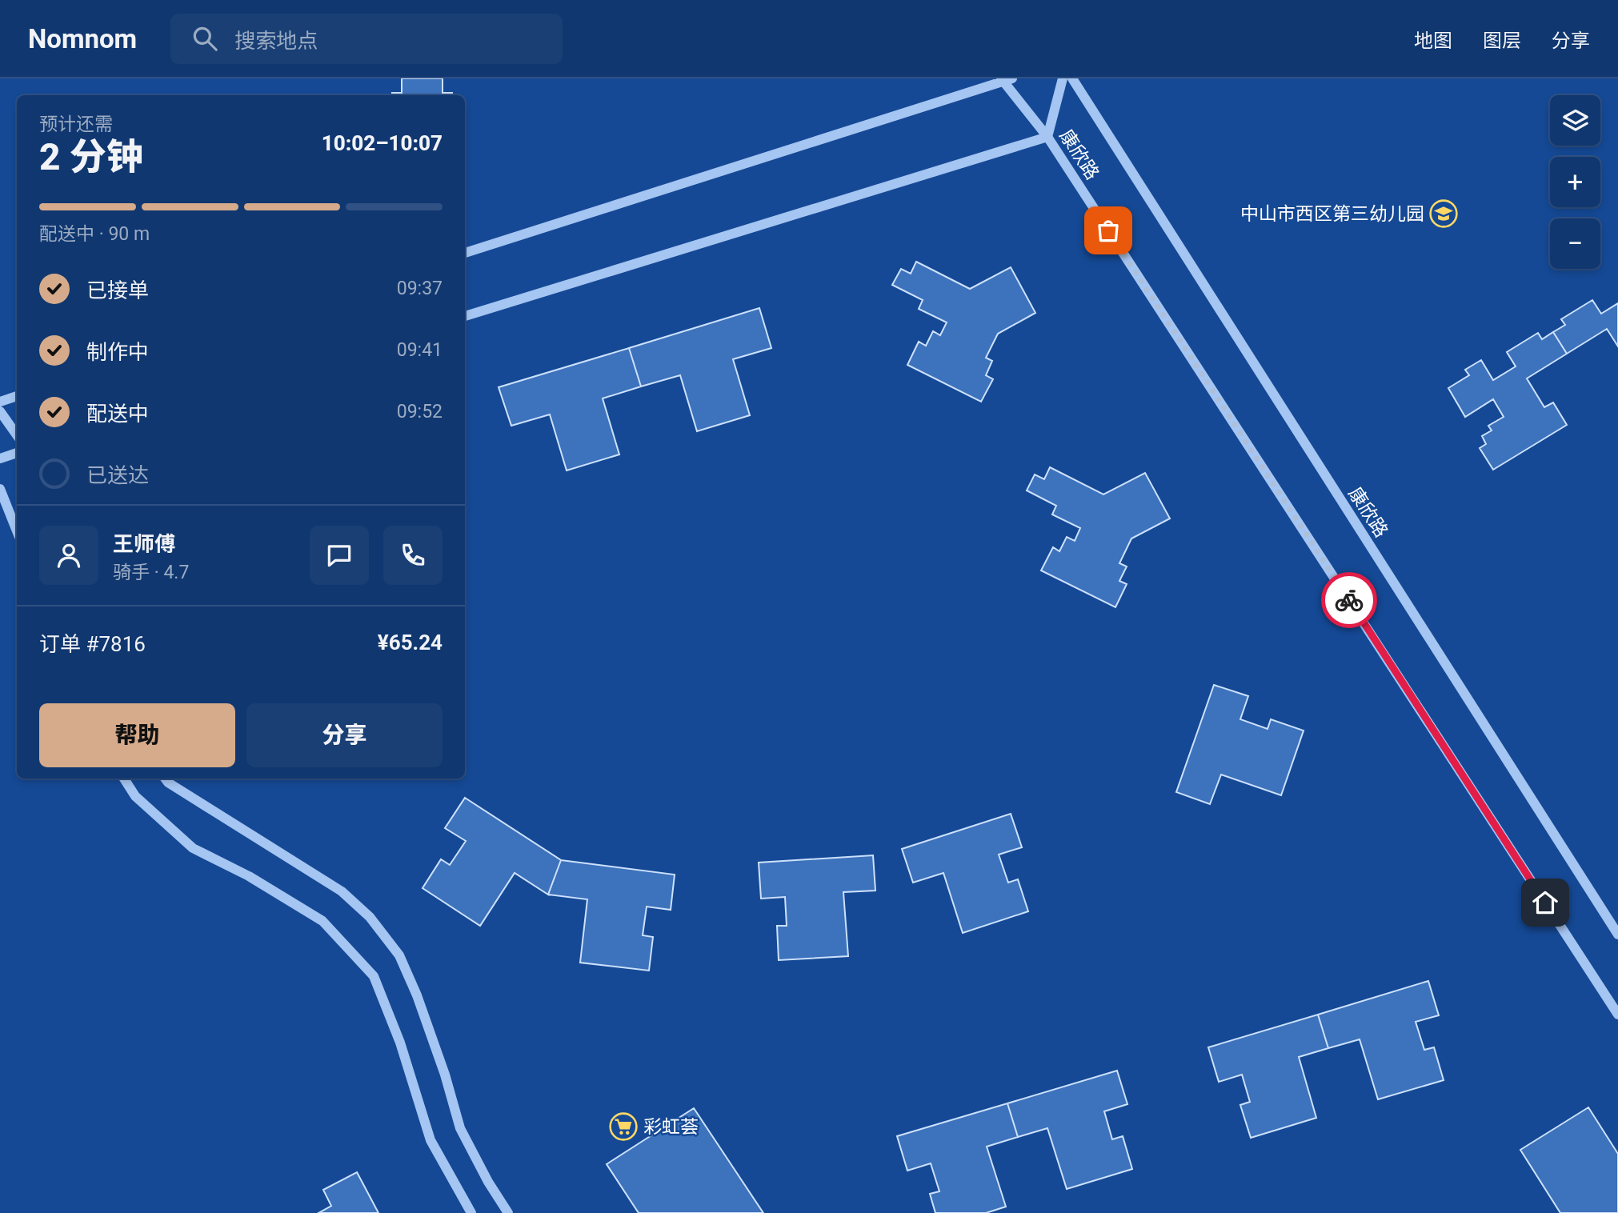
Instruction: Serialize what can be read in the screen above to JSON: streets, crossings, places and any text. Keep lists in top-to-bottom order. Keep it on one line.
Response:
{"streets":{"street":["康欣路"]},"places":{"school or university":["中山市西区第三幼儿园"],"supermarket":["彩虹荟"]},"page":{"header":"Nomnom","search":"搜索地点","nav":["地图","图层","分享"],"map_buttons":["+","−"],"heading":["2 分钟","预计还需","10:02–10:07"],"panel":["王师傅","骑手 · 4.7","订单 #7816","¥65.24"],"bar":"配送中 · 90 m","list":[["已接单","09:37"],["制作中","09:41"],["配送中","09:52"],"已送达"],"buttons":["帮助","分享"]}}
